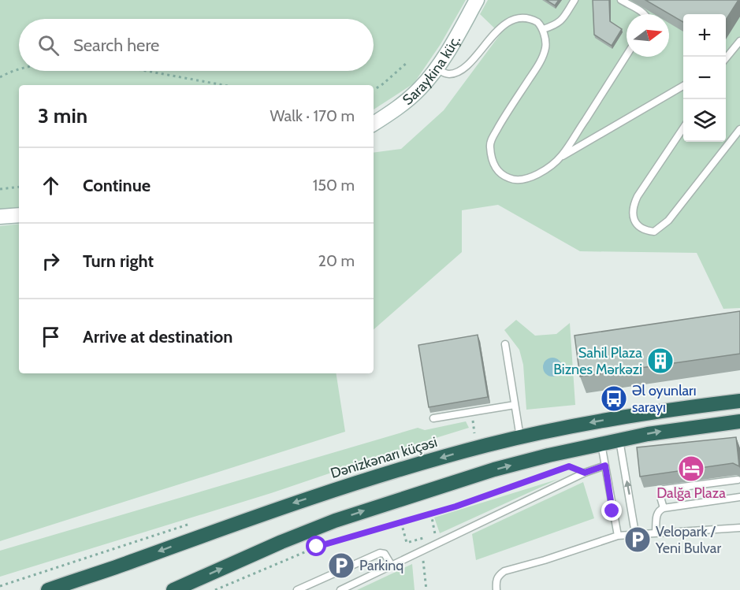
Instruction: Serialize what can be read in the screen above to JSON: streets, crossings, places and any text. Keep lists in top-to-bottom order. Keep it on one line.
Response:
{"streets":{"highway":["Dənizkənarı küçəsi"],"street":["Saraykina küç."]},"places":{"building":["Sahil Plaza Biznes Mərkəzi"],"bus stop":["Əl oyunları sarayı"],"hotel":["Dalğa Plaza"],"parking":["Velopark / Yeni Bulvar","Parkinq"]},"north":"right","page":{"map_buttons":["+","−"],"search":"Search here","heading":["3 min","Walk · 170 m"],"list":[["Continue","150 m"],["Turn right","20 m"],"Arrive at destination"]}}
